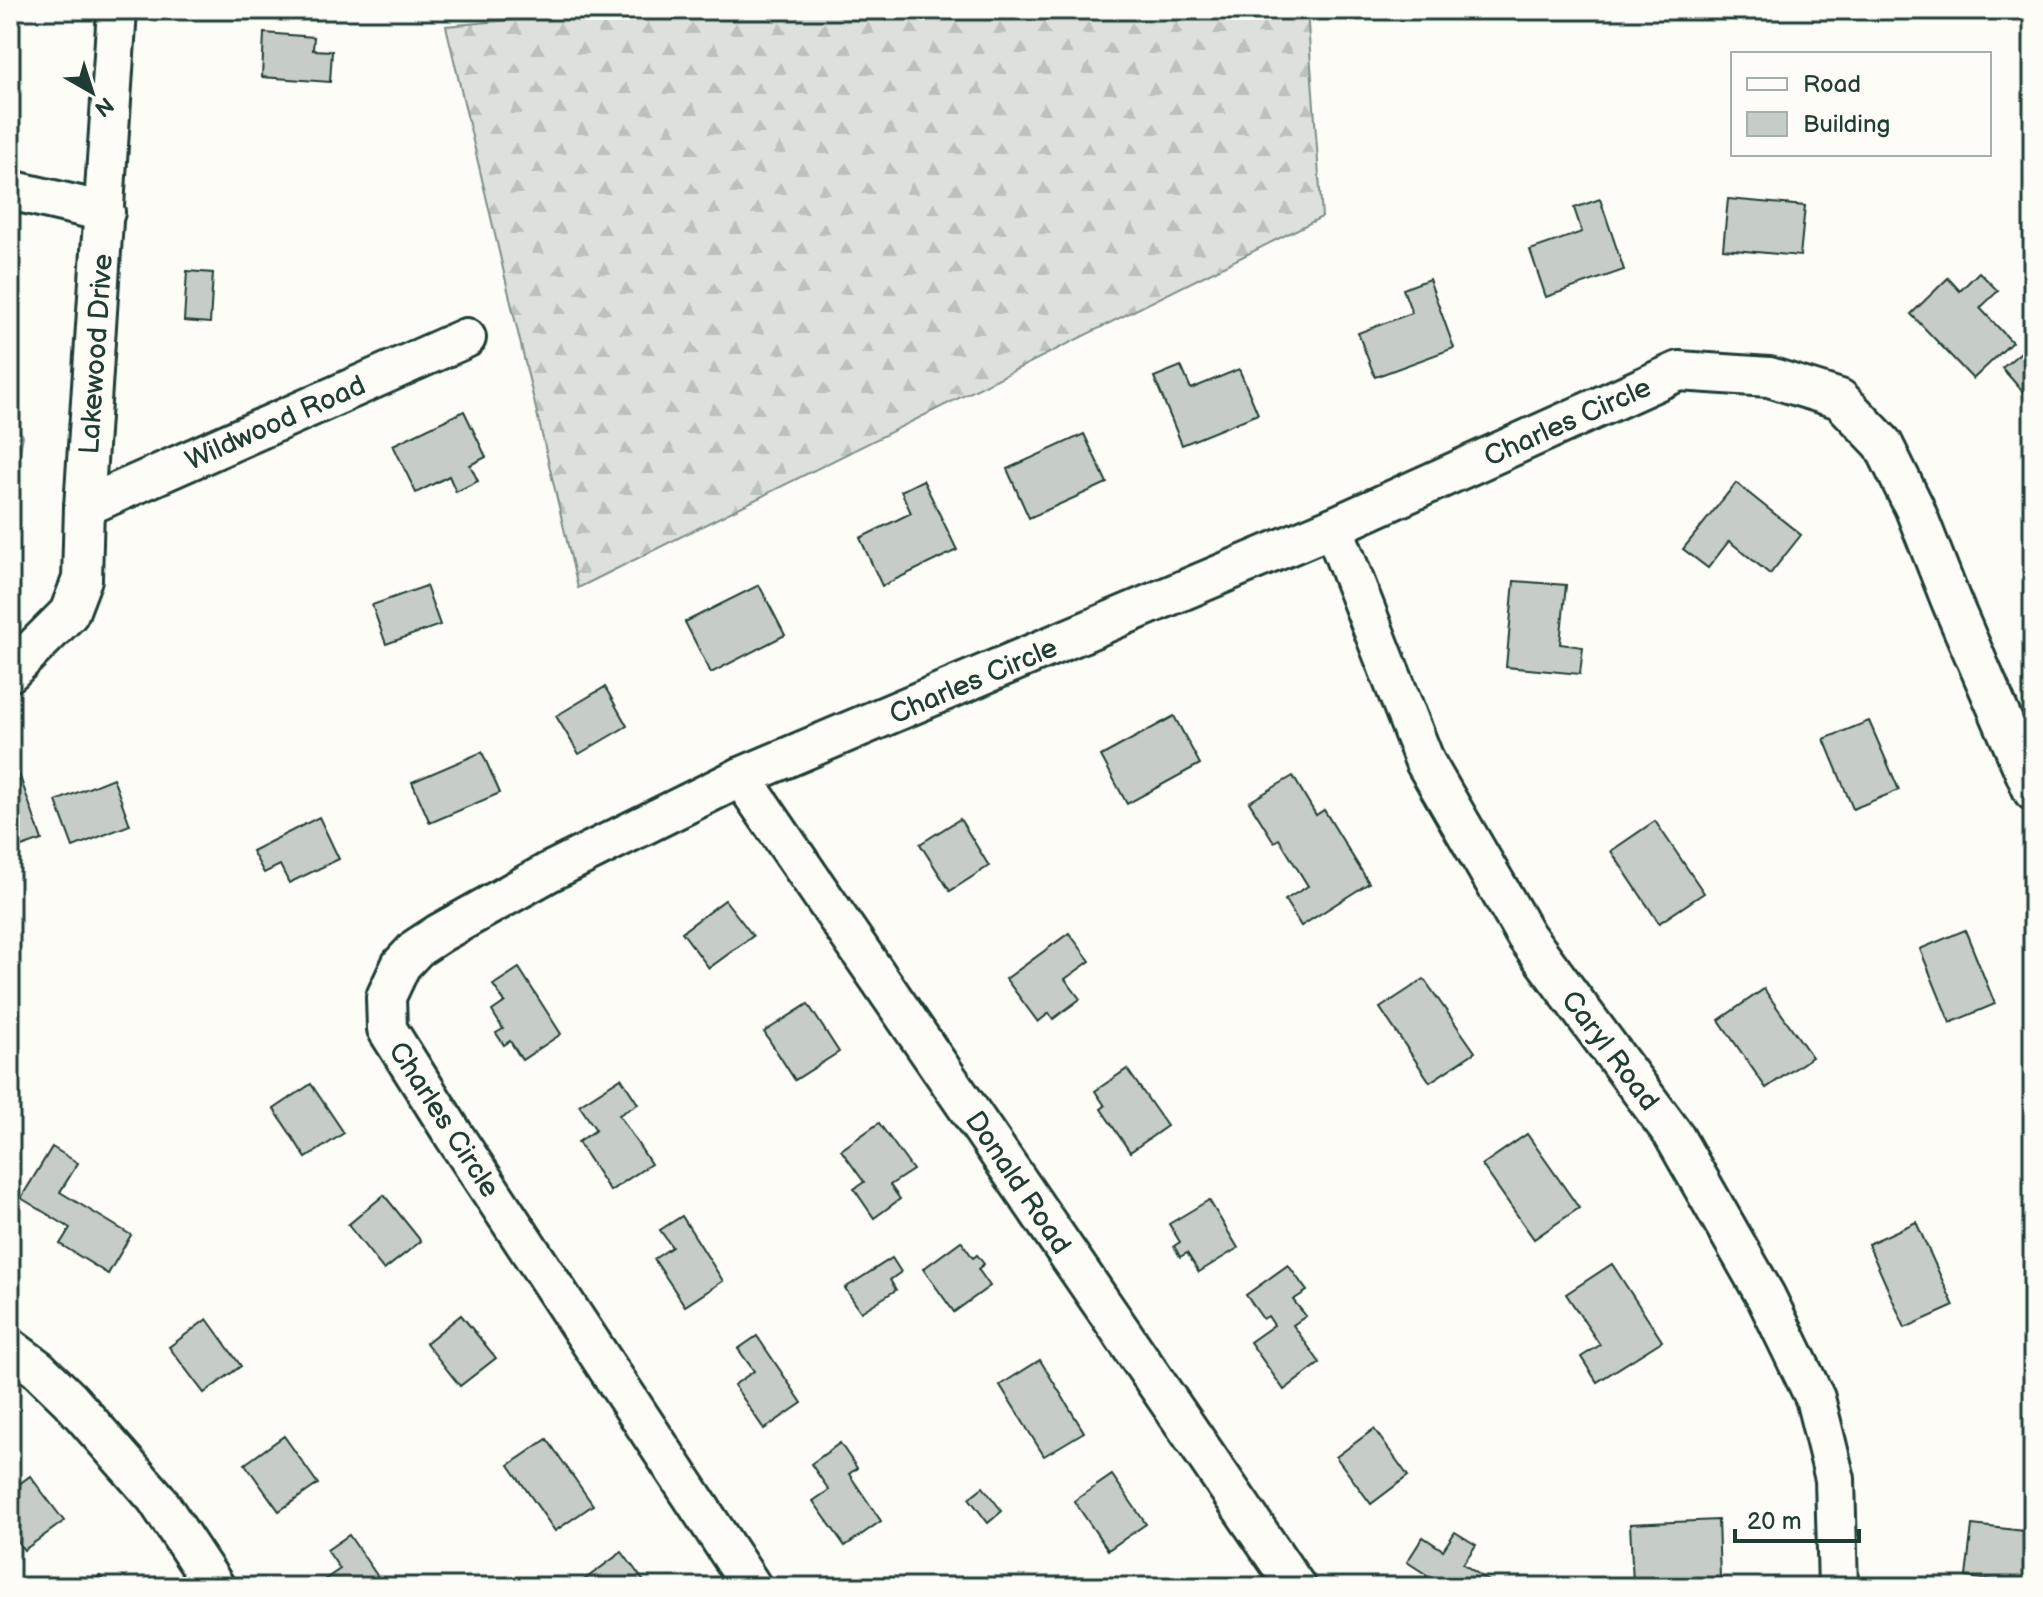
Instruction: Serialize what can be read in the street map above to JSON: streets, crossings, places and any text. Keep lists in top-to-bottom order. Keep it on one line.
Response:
{"streets":{"street":["Lakewood Drive","Charles Circle","Wildwood Road","Caryl Road","Donald Road"]},"crossings":[["Lakewood Drive","Wildwood Road"],["Charles Circle","Caryl Road"],["Charles Circle","Donald Road"]],"legend":["Road","Building"],"scale_bar":"20 m","north":"bottom right"}
